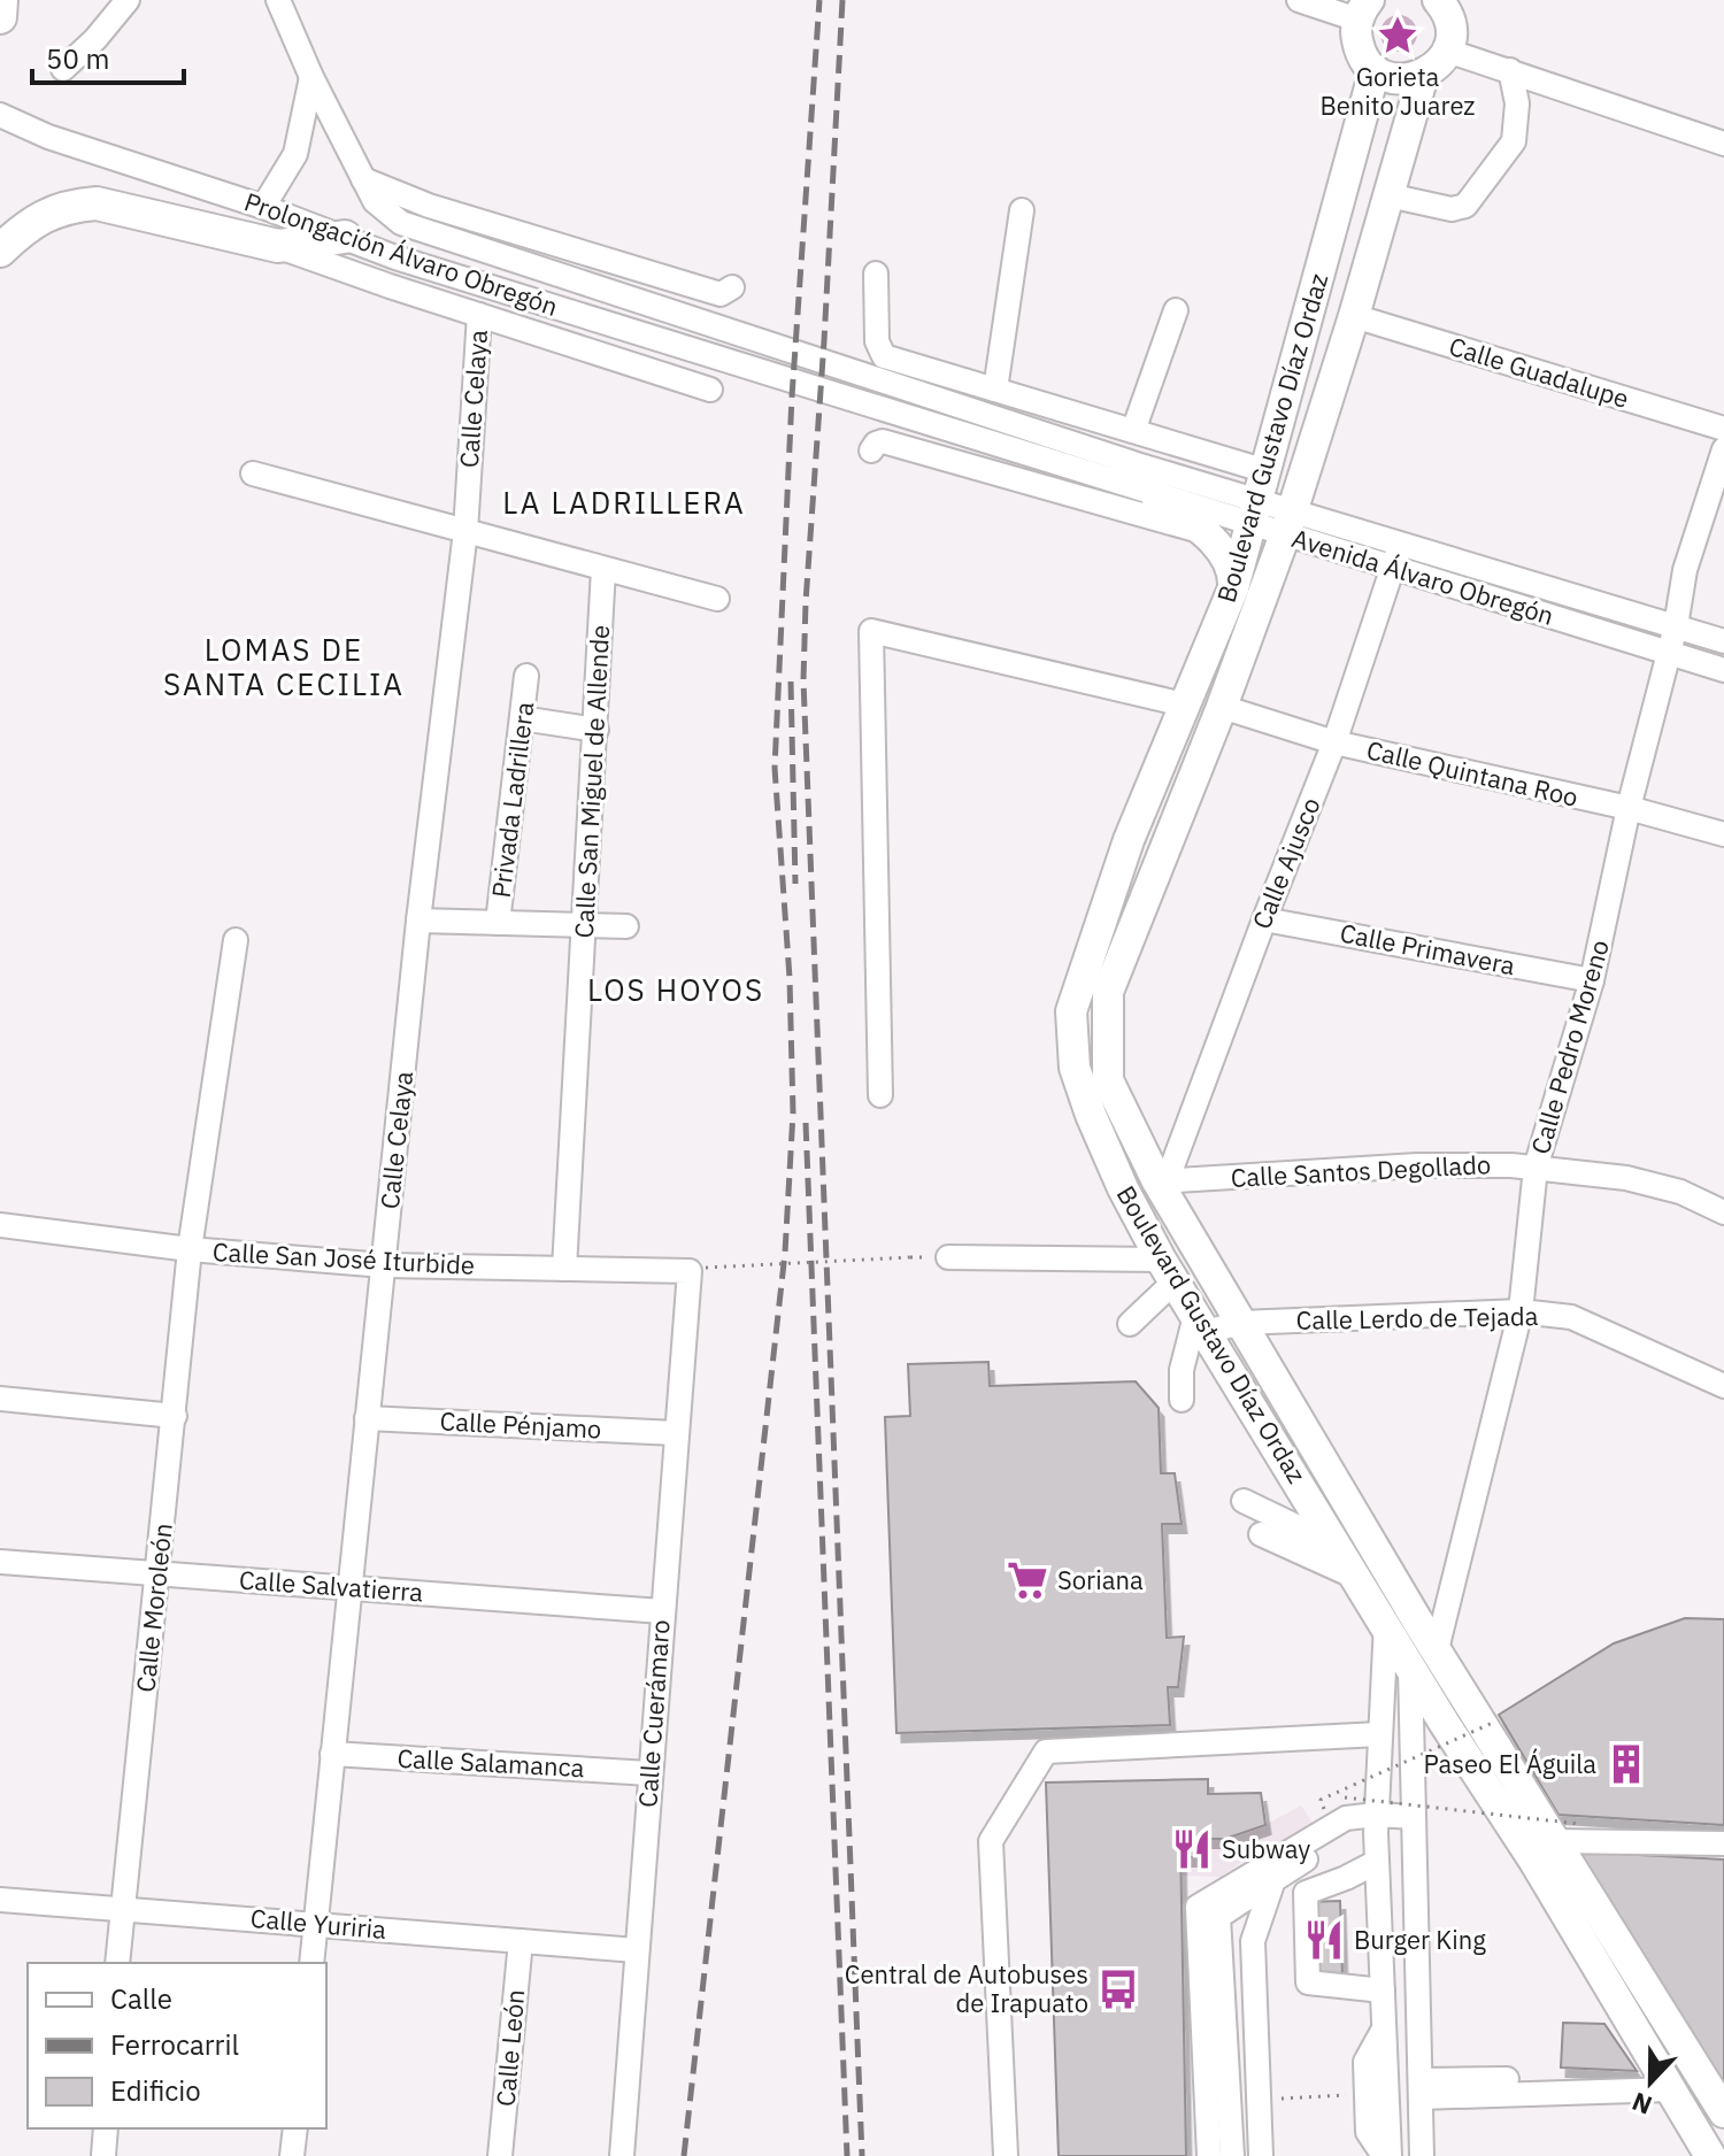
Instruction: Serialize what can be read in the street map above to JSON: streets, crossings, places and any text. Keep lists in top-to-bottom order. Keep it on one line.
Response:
{"streets":{"main road":["Boulevard Gustavo Díaz Ordaz"],"street":["Prolongación Álvaro Obregón","Calle Guadalupe","Calle Celaya","Avenida Álvaro Obregón","Calle Quintana Roo","Calle San Miguel de Allende","Privada Ladrillera","Calle Ajusco","Calle Primavera","Calle Pedro Moreno","Calle Santos Degollado","Calle San José Iturbide","Calle Lerdo de Tejada","Calle Pénjamo","Calle Salvatierra","Calle Moroleón","Calle Cuerámaro","Calle Salamanca","Calle Yuriria","Calle León"]},"crossings":[["Prolongación Álvaro Obregón","Avenida Álvaro Obregón"],["Calle Guadalupe","Boulevard Gustavo Díaz Ordaz"],["Calle Celaya","Calle San José Iturbide"],["Calle Celaya","Calle Pénjamo"],["Calle Celaya","Calle Salvatierra"],["Calle Celaya","Calle Salamanca"],["Calle Celaya","Calle Yuriria"],["Boulevard Gustavo Díaz Ordaz","Avenida Álvaro Obregón"],["Boulevard Gustavo Díaz Ordaz","Calle Quintana Roo"],["Boulevard Gustavo Díaz Ordaz","Calle Ajusco"],["Boulevard Gustavo Díaz Ordaz","Calle Pedro Moreno"],["Boulevard Gustavo Díaz Ordaz","Calle Santos Degollado"],["Boulevard Gustavo Díaz Ordaz","Calle Lerdo de Tejada"],["Avenida Álvaro Obregón","Calle Ajusco"],["Avenida Álvaro Obregón","Calle Pedro Moreno"],["Calle Quintana Roo","Calle Ajusco"],["Calle Quintana Roo","Calle Pedro Moreno"],["Calle San Miguel de Allende","Calle San José Iturbide"],["Calle Ajusco","Calle Primavera"],["Calle Ajusco","Calle Santos Degollado"],["Calle Primavera","Calle Pedro Moreno"],["Calle Pedro Moreno","Calle Santos Degollado"],["Calle Pedro Moreno","Calle Lerdo de Tejada"],["Calle San José Iturbide","Calle Moroleón"],["Calle San José Iturbide","Calle Cuerámaro"],["Calle Pénjamo","Calle Cuerámaro"],["Calle Salvatierra","Calle Moroleón"],["Calle Salvatierra","Calle Cuerámaro"],["Calle Moroleón","Calle Yuriria"],["Calle Cuerámaro","Calle Salamanca"],["Calle Cuerámaro","Calle Yuriria"],["Calle Yuriria","Calle León"]],"districts":["LA LADRILLERA","LOMAS DE SANTA CECILIA","LOS HOYOS"],"places":{"place":["Gorieta Benito Juarez"],"supermarket":["Soriana"],"building":["Paseo El Águila"],"restaurant":["Subway","Burger King"],"bus stop":["Central de Autobuses de Irapuato"]},"legend":["Calle","Ferrocarril","Edificio"],"scale_bar":"50 m","north":"bottom"}
